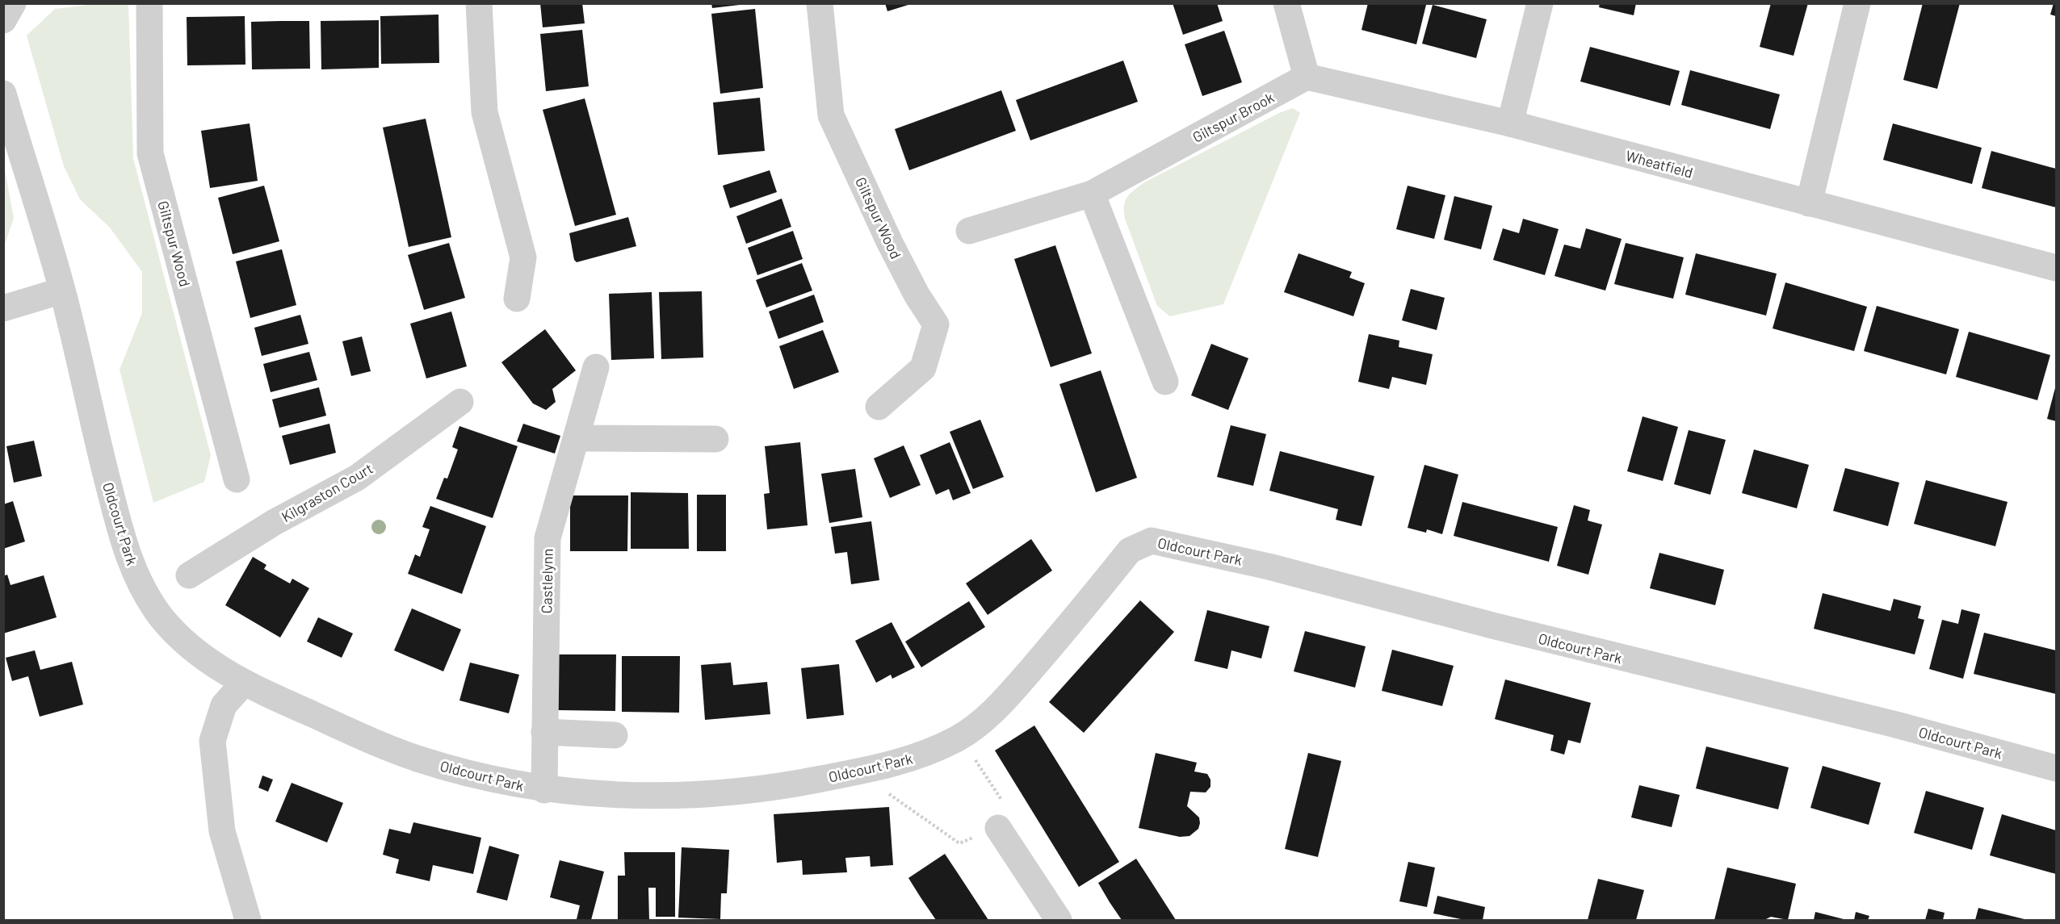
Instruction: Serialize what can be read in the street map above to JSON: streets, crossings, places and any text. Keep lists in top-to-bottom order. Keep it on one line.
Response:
{"streets":{"street":["Giltspur Brook","Wheatfield","Giltspur Wood","Kilgraston Court","Oldcourt Park","Castlelynn"]},"crossings":[["Giltspur Brook","Wheatfield"],["Oldcourt Park","Castlelynn"]]}
